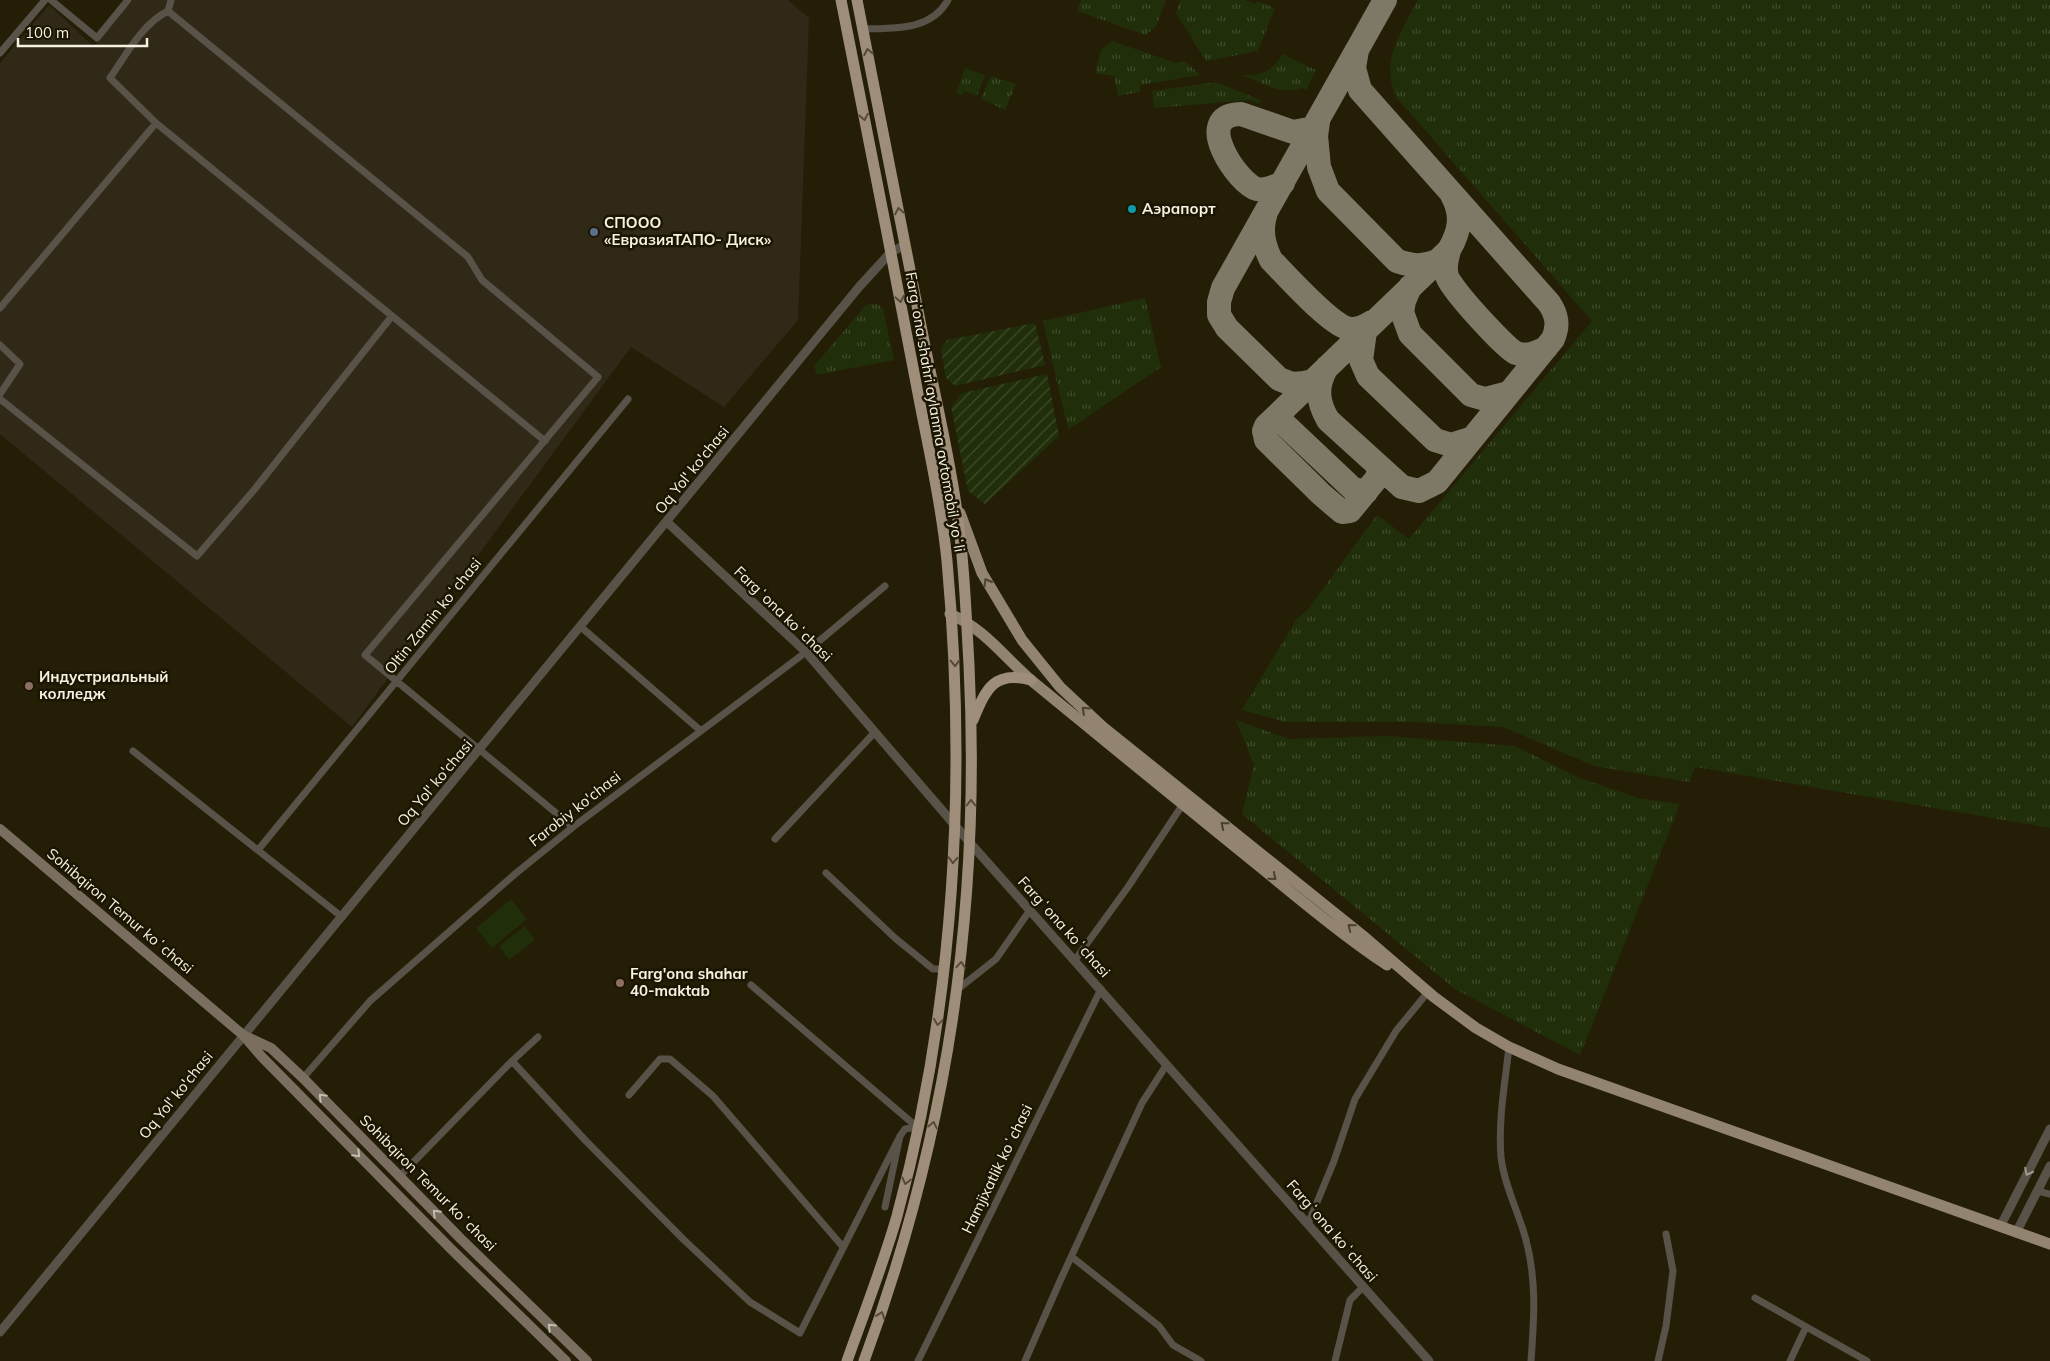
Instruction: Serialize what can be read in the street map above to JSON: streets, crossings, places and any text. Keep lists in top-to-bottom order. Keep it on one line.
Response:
{"streets":{"highway":["Fargʻona shahri aylanma avtomobil yoʻli"],"main road":["Sohibqiron Temur koʻchasi"],"street":["Oq Yol' ko'chasi","Fargʻona koʻchasi","Oltin Zamin koʻchasi","Farobiy ko'chasi","Hamjixatlik koʻchasi"]},"crossings":[["Fargʻona shahri aylanma avtomobil yoʻli","Oq Yol' ko'chasi"],["Fargʻona shahri aylanma avtomobil yoʻli","Fargʻona koʻchasi"],["Oq Yol' ko'chasi","Fargʻona koʻchasi"],["Oq Yol' ko'chasi","Sohibqiron Temur koʻchasi"],["Fargʻona koʻchasi","Farobiy ko'chasi"],["Fargʻona koʻchasi","Hamjixatlik koʻchasi"],["Farobiy ko'chasi","Sohibqiron Temur koʻchasi"]],"places":["Аэрапорт","СПООО «ЕвразияТАПО- Диск»","Индустриальный колледж","Farg'ona shahar 40-maktab"],"scale_bar":"100 m"}
